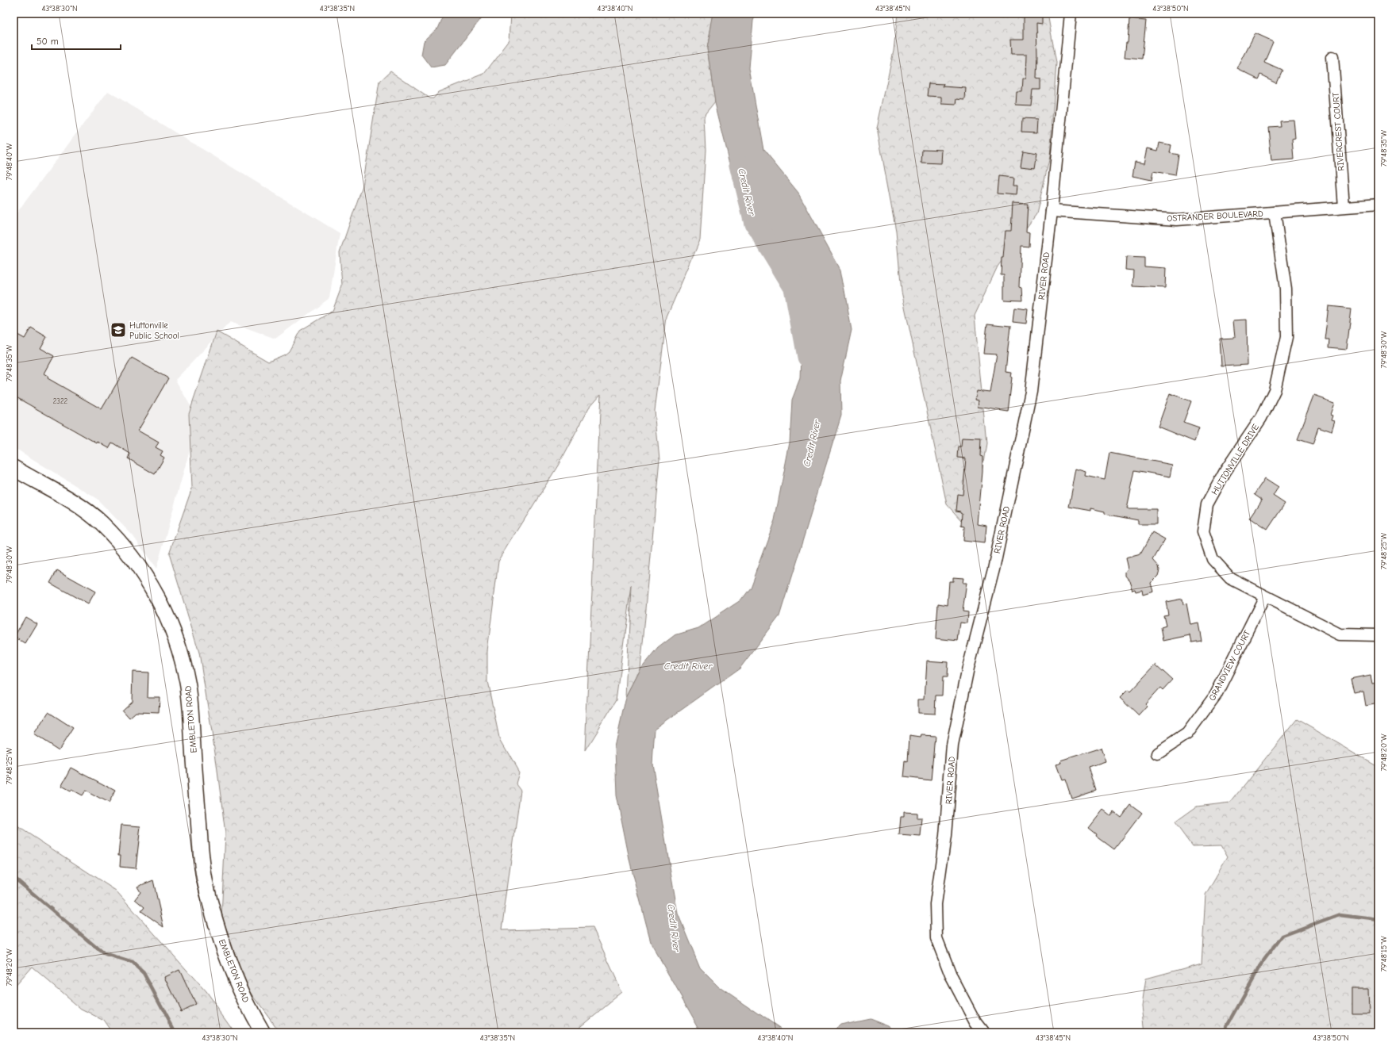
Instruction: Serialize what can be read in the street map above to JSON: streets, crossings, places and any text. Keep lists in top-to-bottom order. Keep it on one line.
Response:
{"streets":{"street":["RIVERCREST COURT","OSTRANDER BOULEVARD","RIVER ROAD","HUTTONVILLE DRIVE","GRANDVIEW COURT","EMBLETON ROAD"]},"crossings":[["RIVERCREST COURT","OSTRANDER BOULEVARD"],["OSTRANDER BOULEVARD","RIVER ROAD"],["OSTRANDER BOULEVARD","HUTTONVILLE DRIVE"],["HUTTONVILLE DRIVE","GRANDVIEW COURT"]],"water":["Credit River"],"places":{"school or university":["Huttonville Public School"]},"house_numbers":["2322"],"scale_bar":"50 m","coordinates":["43°38'30\"N","43°38'35\"N","43°38'40\"N","43°38'45\"N","43°38'50\"N","79°48'35\"W","79°48'40\"W","79°48'30\"W","79°48'25\"W","79°48'20\"W","79°48'15\"W"]}
